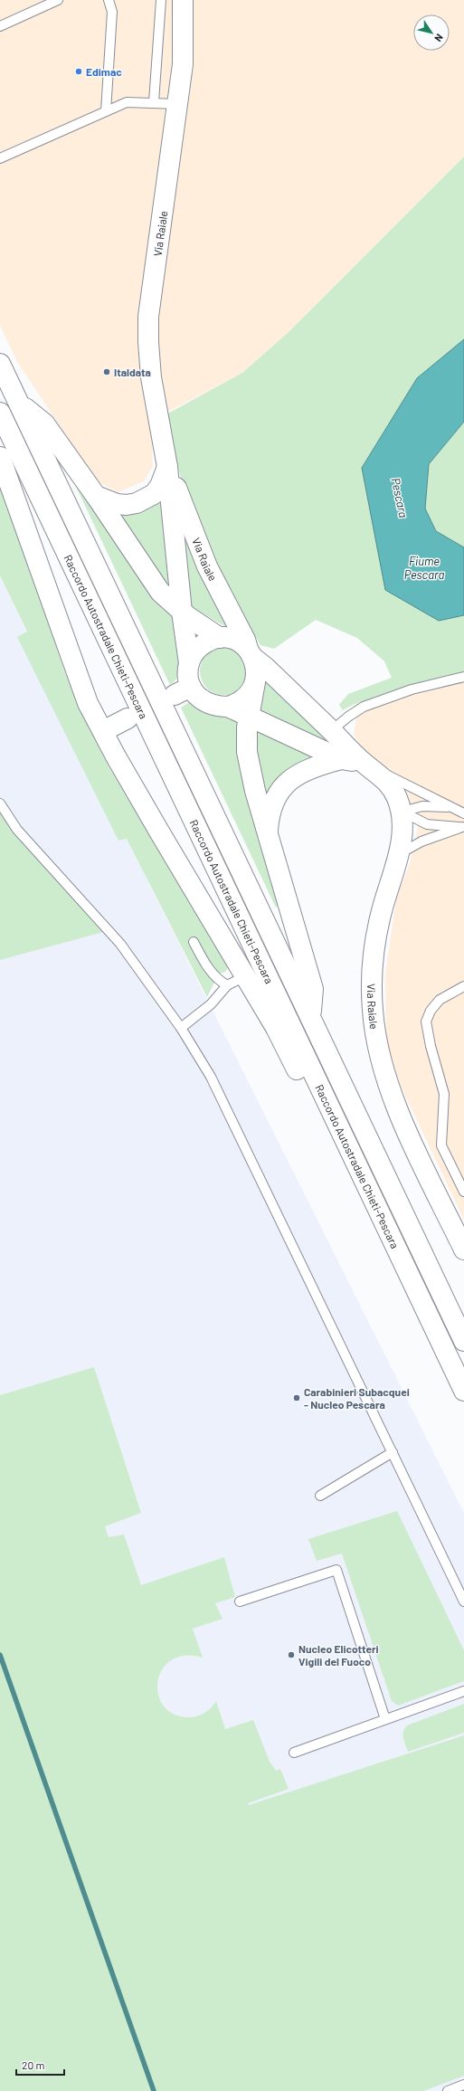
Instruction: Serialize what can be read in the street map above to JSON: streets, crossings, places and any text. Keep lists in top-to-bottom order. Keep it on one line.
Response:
{"streets":{"main road":["Via Raiale","Raccordo Autostradale Chieti-Pescara"]},"water":["Pescara","Fiume Pescara"],"places":["Edimac","Italdata","Carabinieri Subacquei - Nucleo Pescara","Nucleo Elicotteri Vigili del Fuoco"],"scale_bar":"20 m","north":"bottom right"}
